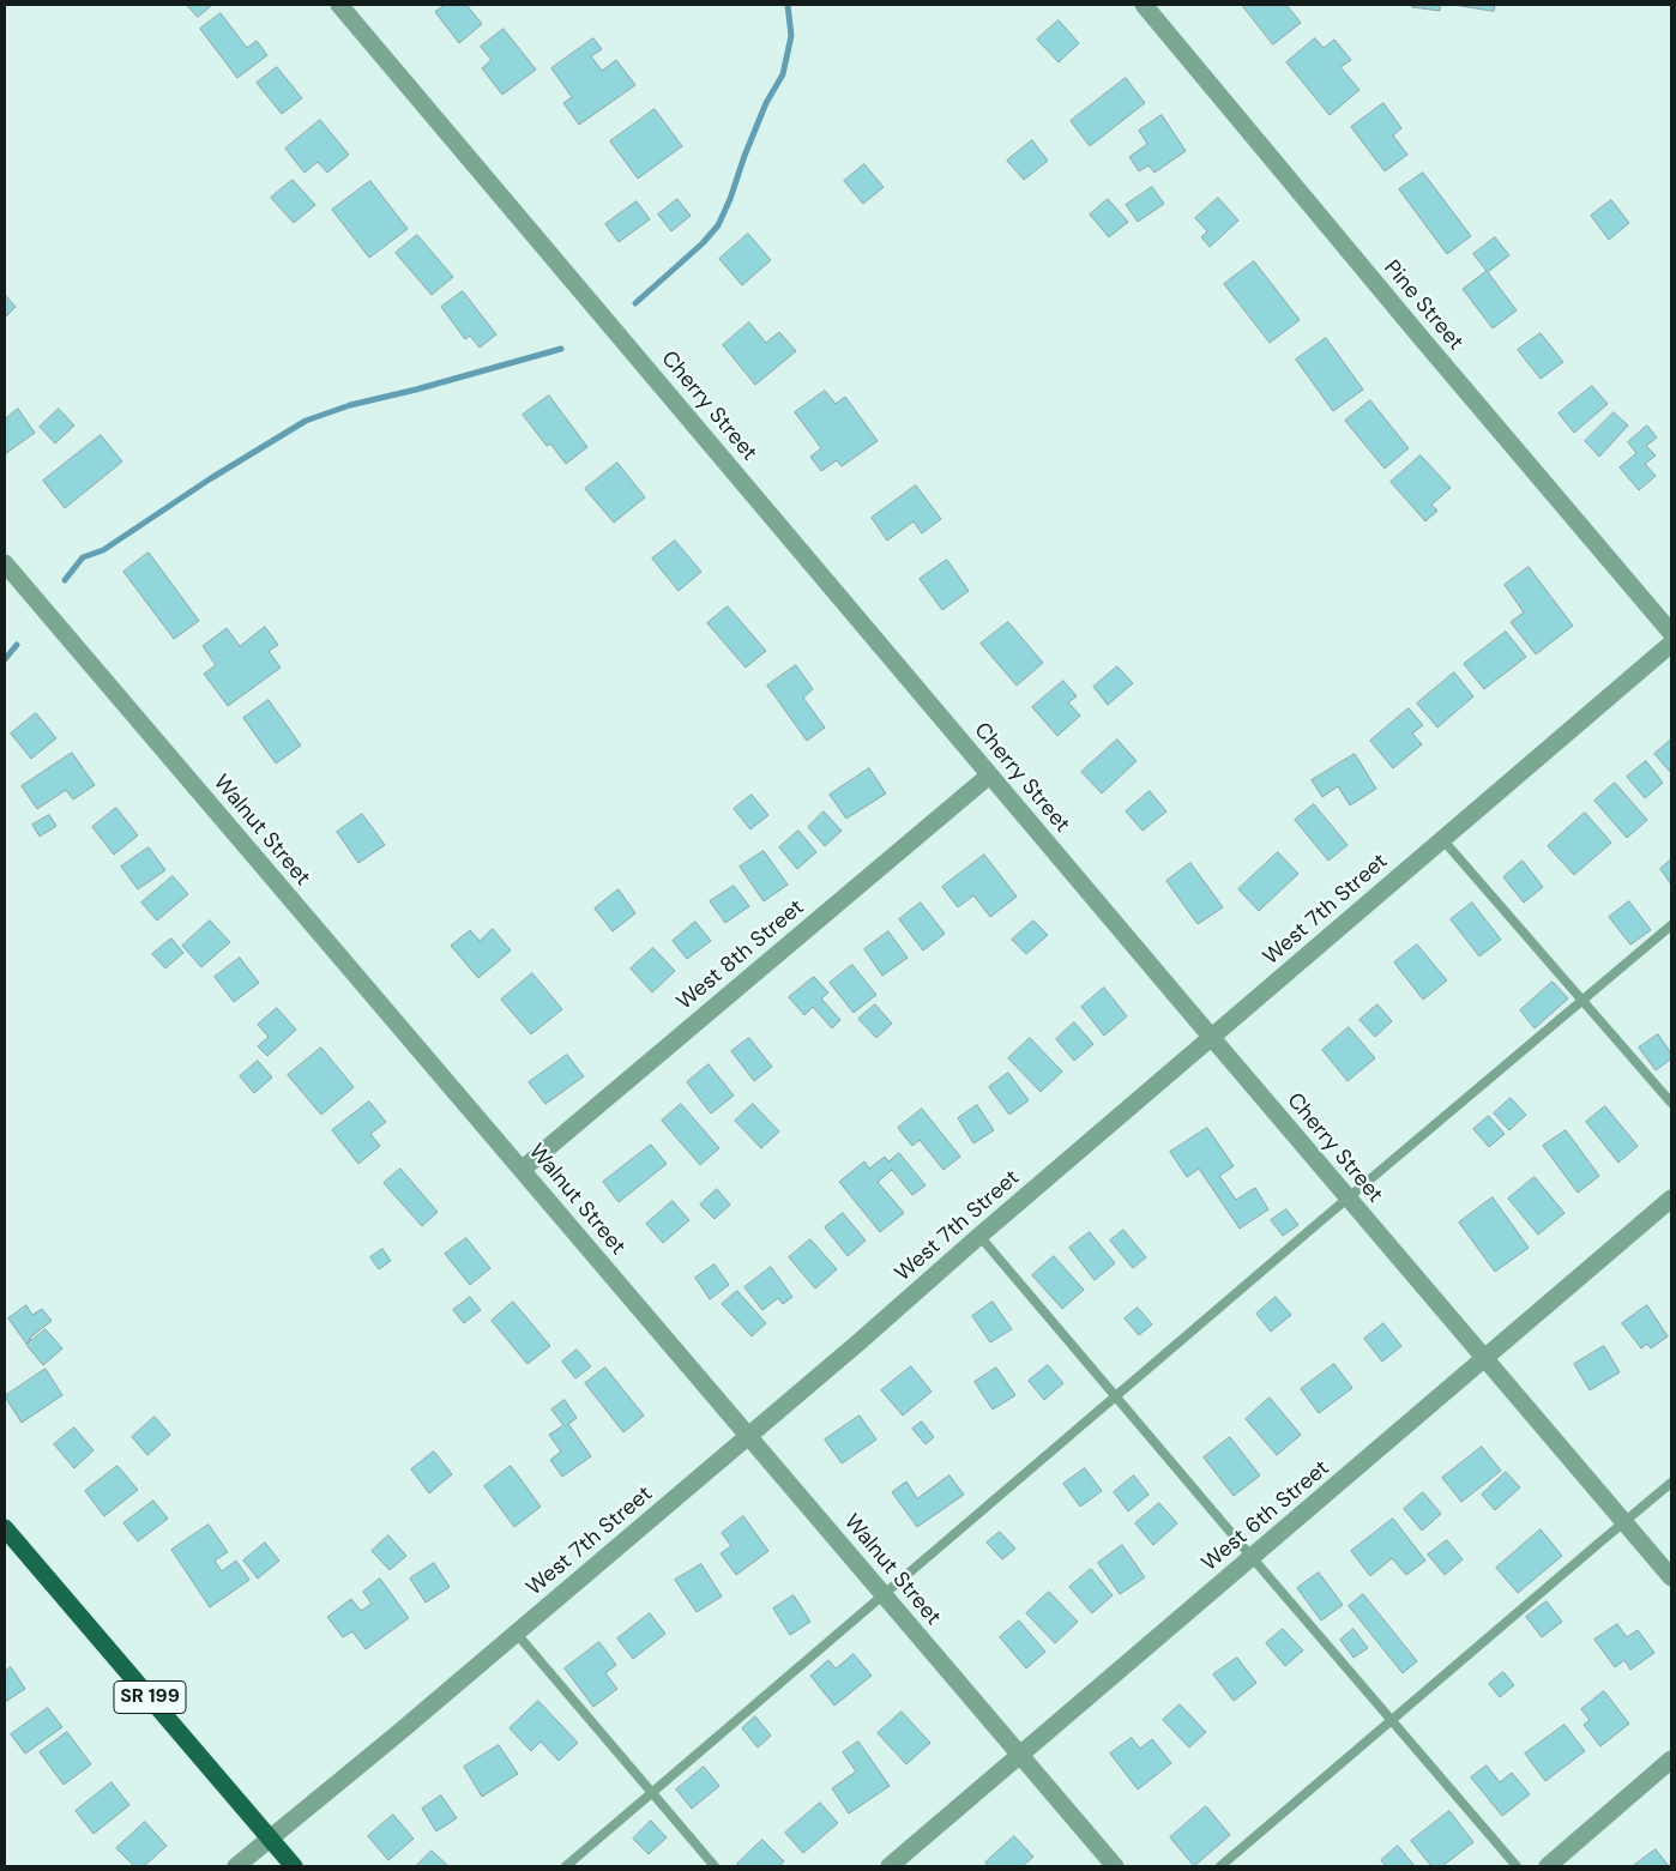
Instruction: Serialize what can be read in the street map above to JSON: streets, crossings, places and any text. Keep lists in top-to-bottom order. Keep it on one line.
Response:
{"streets":{"main road":["SR 199"],"street":["Pine Street","Cherry Street","Walnut Street","West 7th Street","West 8th Street","West 6th Street"]},"crossings":[["Cherry Street","West 7th Street"],["Cherry Street","West 8th Street"],["Cherry Street","West 6th Street"],["Walnut Street","West 7th Street"],["Walnut Street","West 8th Street"],["Walnut Street","West 6th Street"],["West 7th Street","SR 199"]]}
